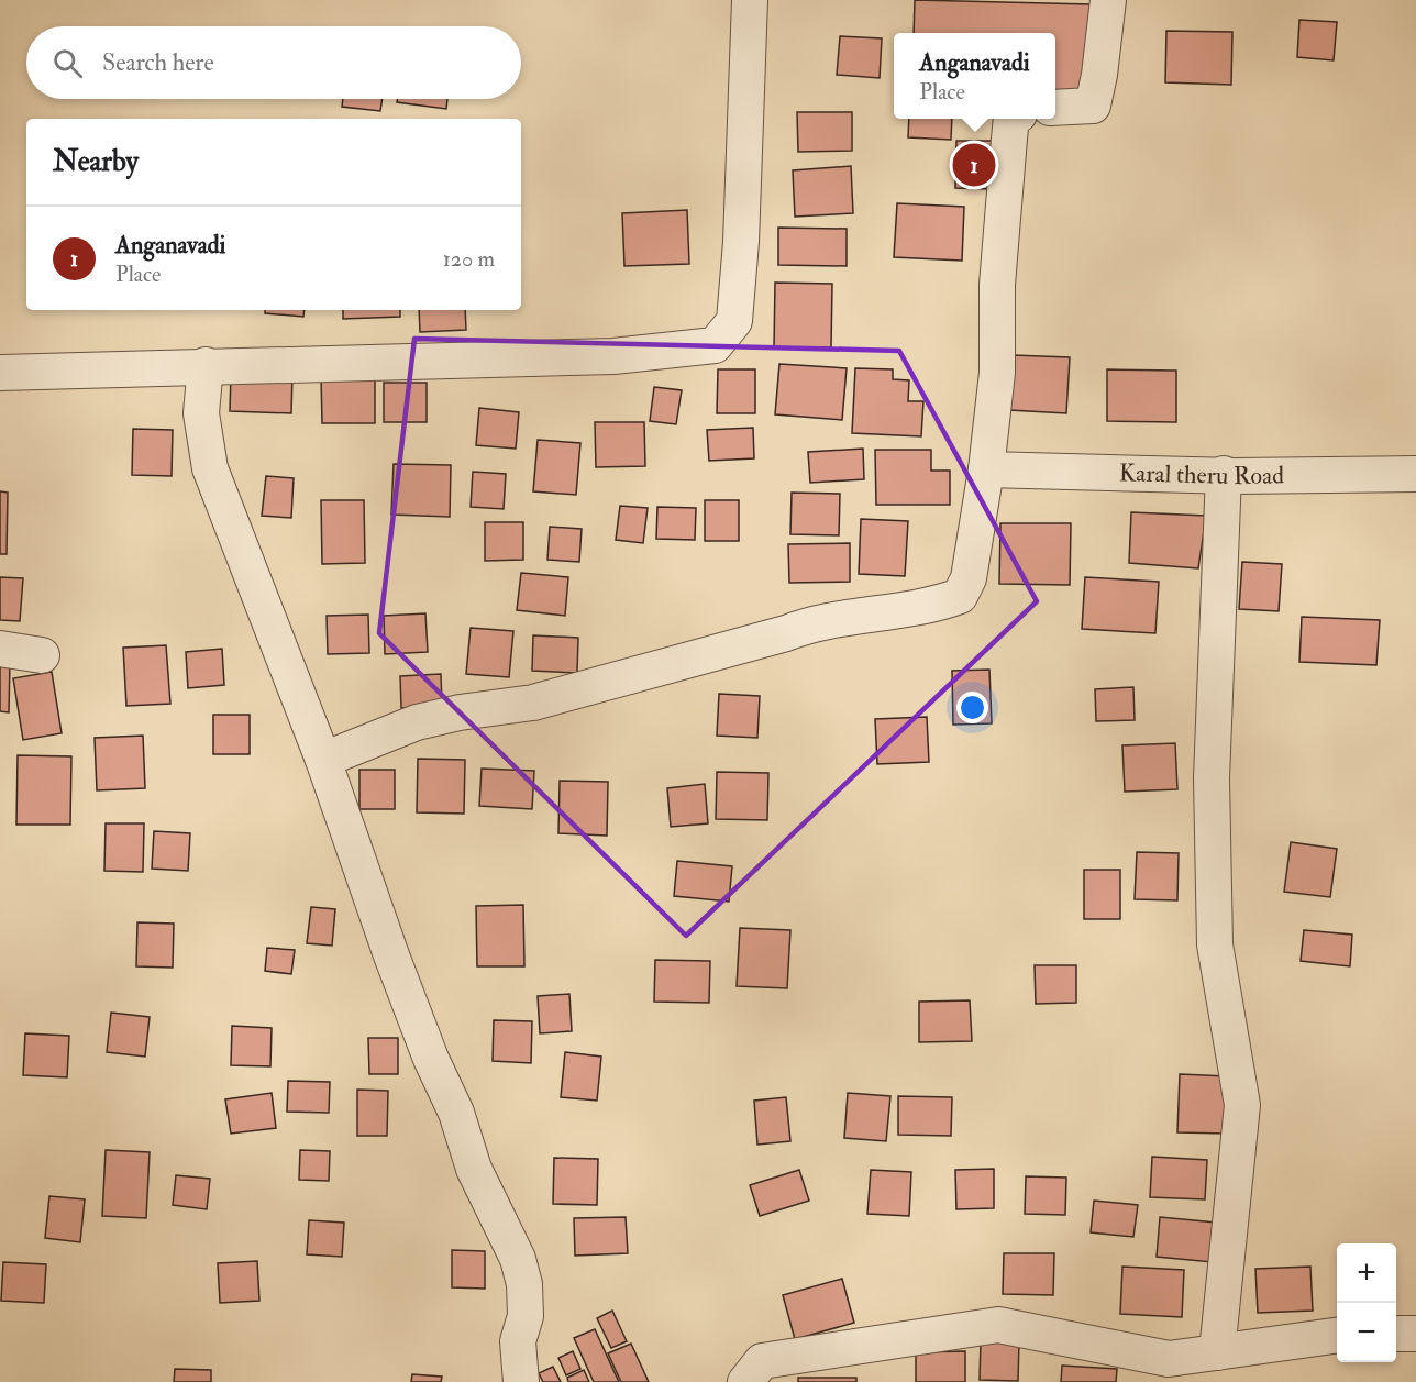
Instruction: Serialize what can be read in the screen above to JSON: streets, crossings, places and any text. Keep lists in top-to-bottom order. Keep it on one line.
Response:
{"streets":{"street":["Karal theru Road"]},"page":{"search":"Search here","popup":["Anganavadi","Place"],"heading":"Nearby","pins":"1","list":[{"mark":"1","name":"Anganavadi","note":"Place","value":"120 m"}],"map_buttons":["+","−"]}}
